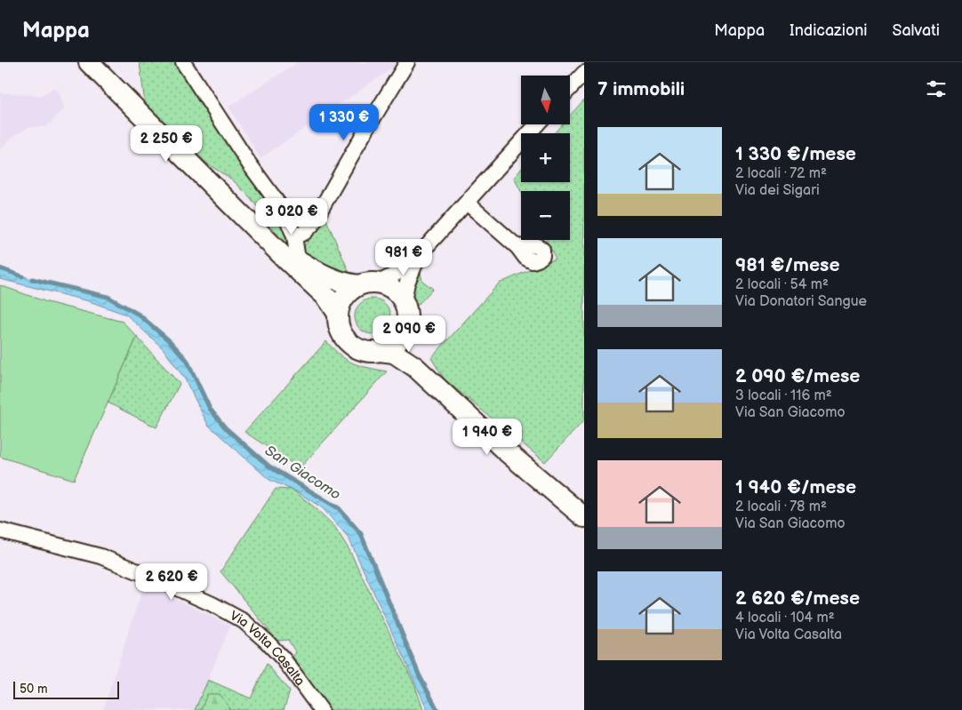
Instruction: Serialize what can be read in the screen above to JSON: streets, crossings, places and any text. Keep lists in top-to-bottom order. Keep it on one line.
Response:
{"streets":{"street":["Via Volta Casalta"]},"water":["San Giacomo"],"scale_bar":"50 m","north":"bottom","page":{"header":"Mappa","nav":["Mappa","Indicazioni","Salvati"],"heading":"7 immobili","map_buttons":["+","−"],"price":["1 330 €","2 250 €","3 020 €","981 €","2 090 €","1 940 €","2 620 €"],"list":[{"name":"1 330 €/mese","note":"2 locali · 72 m² · Via dei Sigari"},{"name":"981 €/mese","note":"2 locali · 54 m² · Via Donatori Sangue"},{"name":"2 090 €/mese","note":"3 locali · 116 m² · Via San Giacomo"},{"name":"1 940 €/mese","note":"2 locali · 78 m² · Via San Giacomo"},{"name":"2 620 €/mese","note":"4 locali · 104 m² · Via Volta Casalta"}],"scale":"50 m"}}
